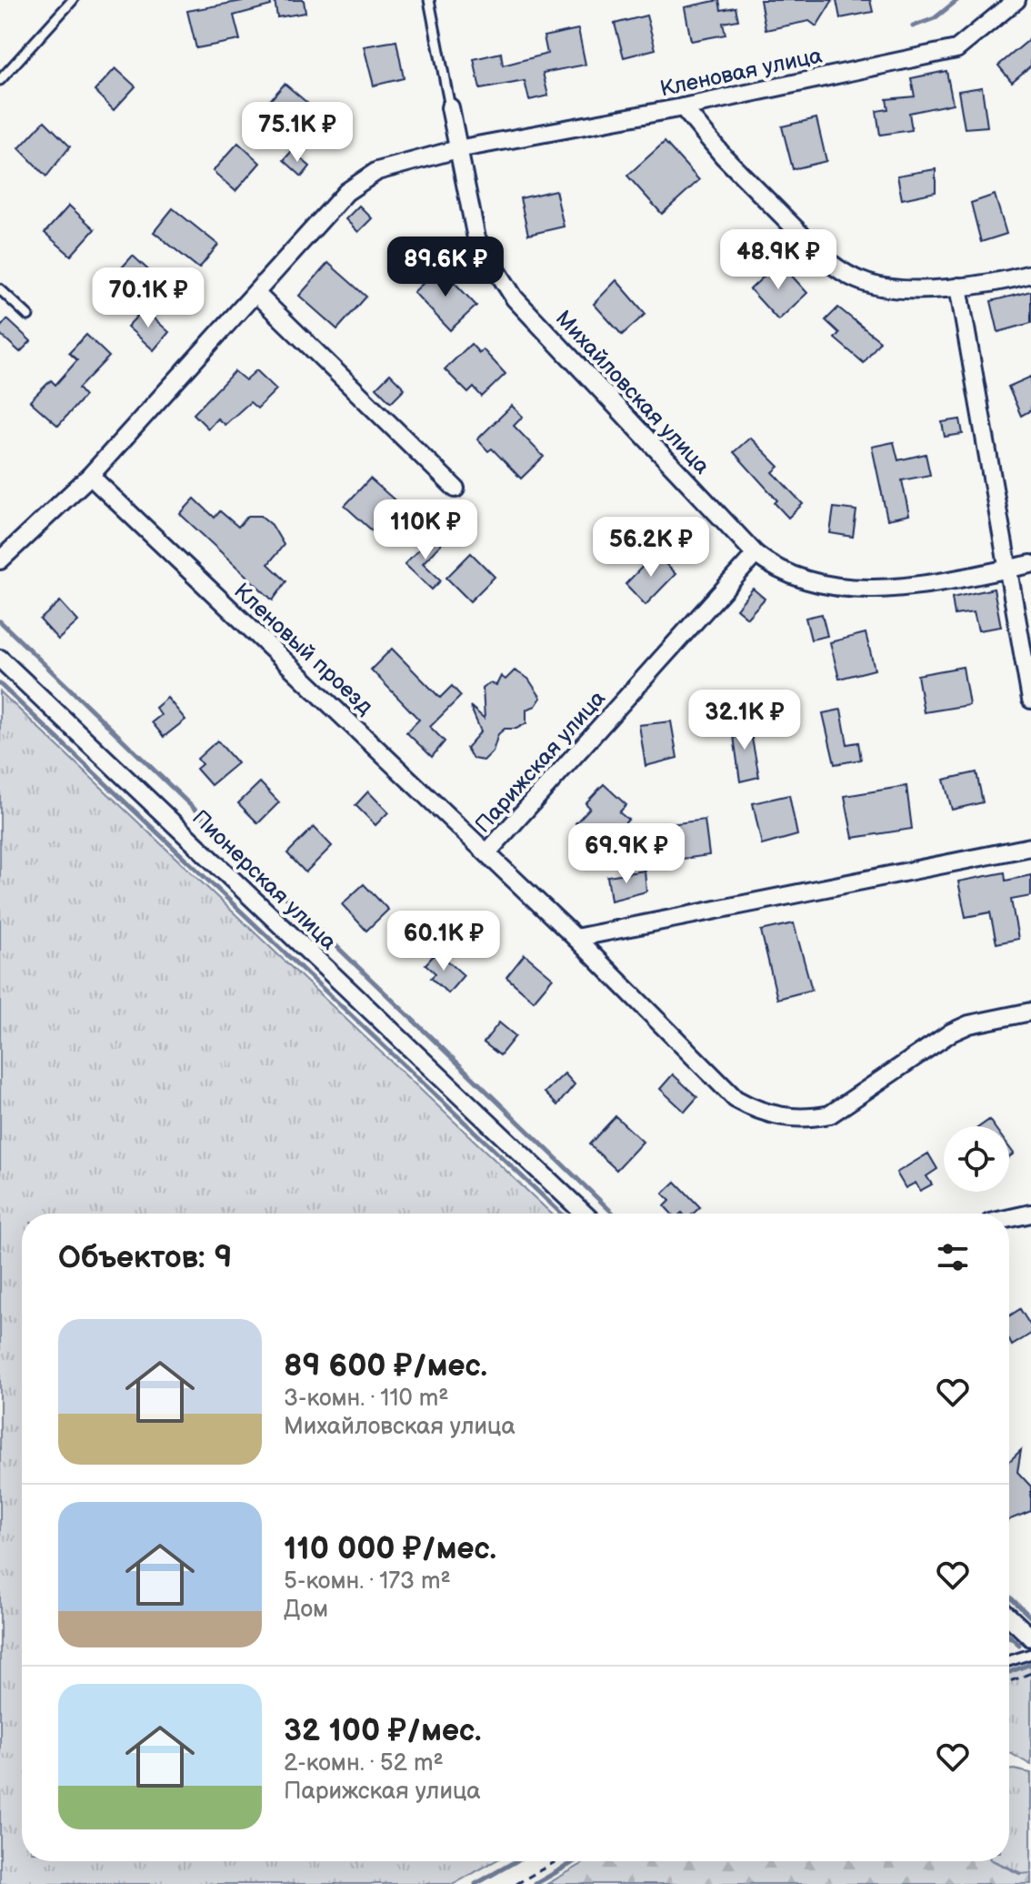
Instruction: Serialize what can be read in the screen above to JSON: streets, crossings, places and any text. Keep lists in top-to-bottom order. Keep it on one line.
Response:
{"streets":{"street":["Кленовая улица","Михайловская улица","Кленовый проезд","Парижская улица","Пионерская улица"]},"crossings":[["Кленовая улица","Михайловская улица"],["Кленовая улица","Кленовый проезд"],["Михайловская улица","Парижская улица"],["Кленовый проезд","Парижская улица"]],"page":{"price":["75.1K ₽","48.9K ₽","89.6K ₽","70.1K ₽","110K ₽","56.2K ₽","32.1K ₽","69.9K ₽","60.1K ₽"],"heading":"Объектов: 9","list":[{"name":"89 600 ₽/мес.","note":"3-комн. · 110 m² · Михайловская улица"},{"name":"110 000 ₽/мес.","note":"5-комн. · 173 m² · Дом"},{"name":"32 100 ₽/мес.","note":"2-комн. · 52 m² · Парижская улица"}]}}
